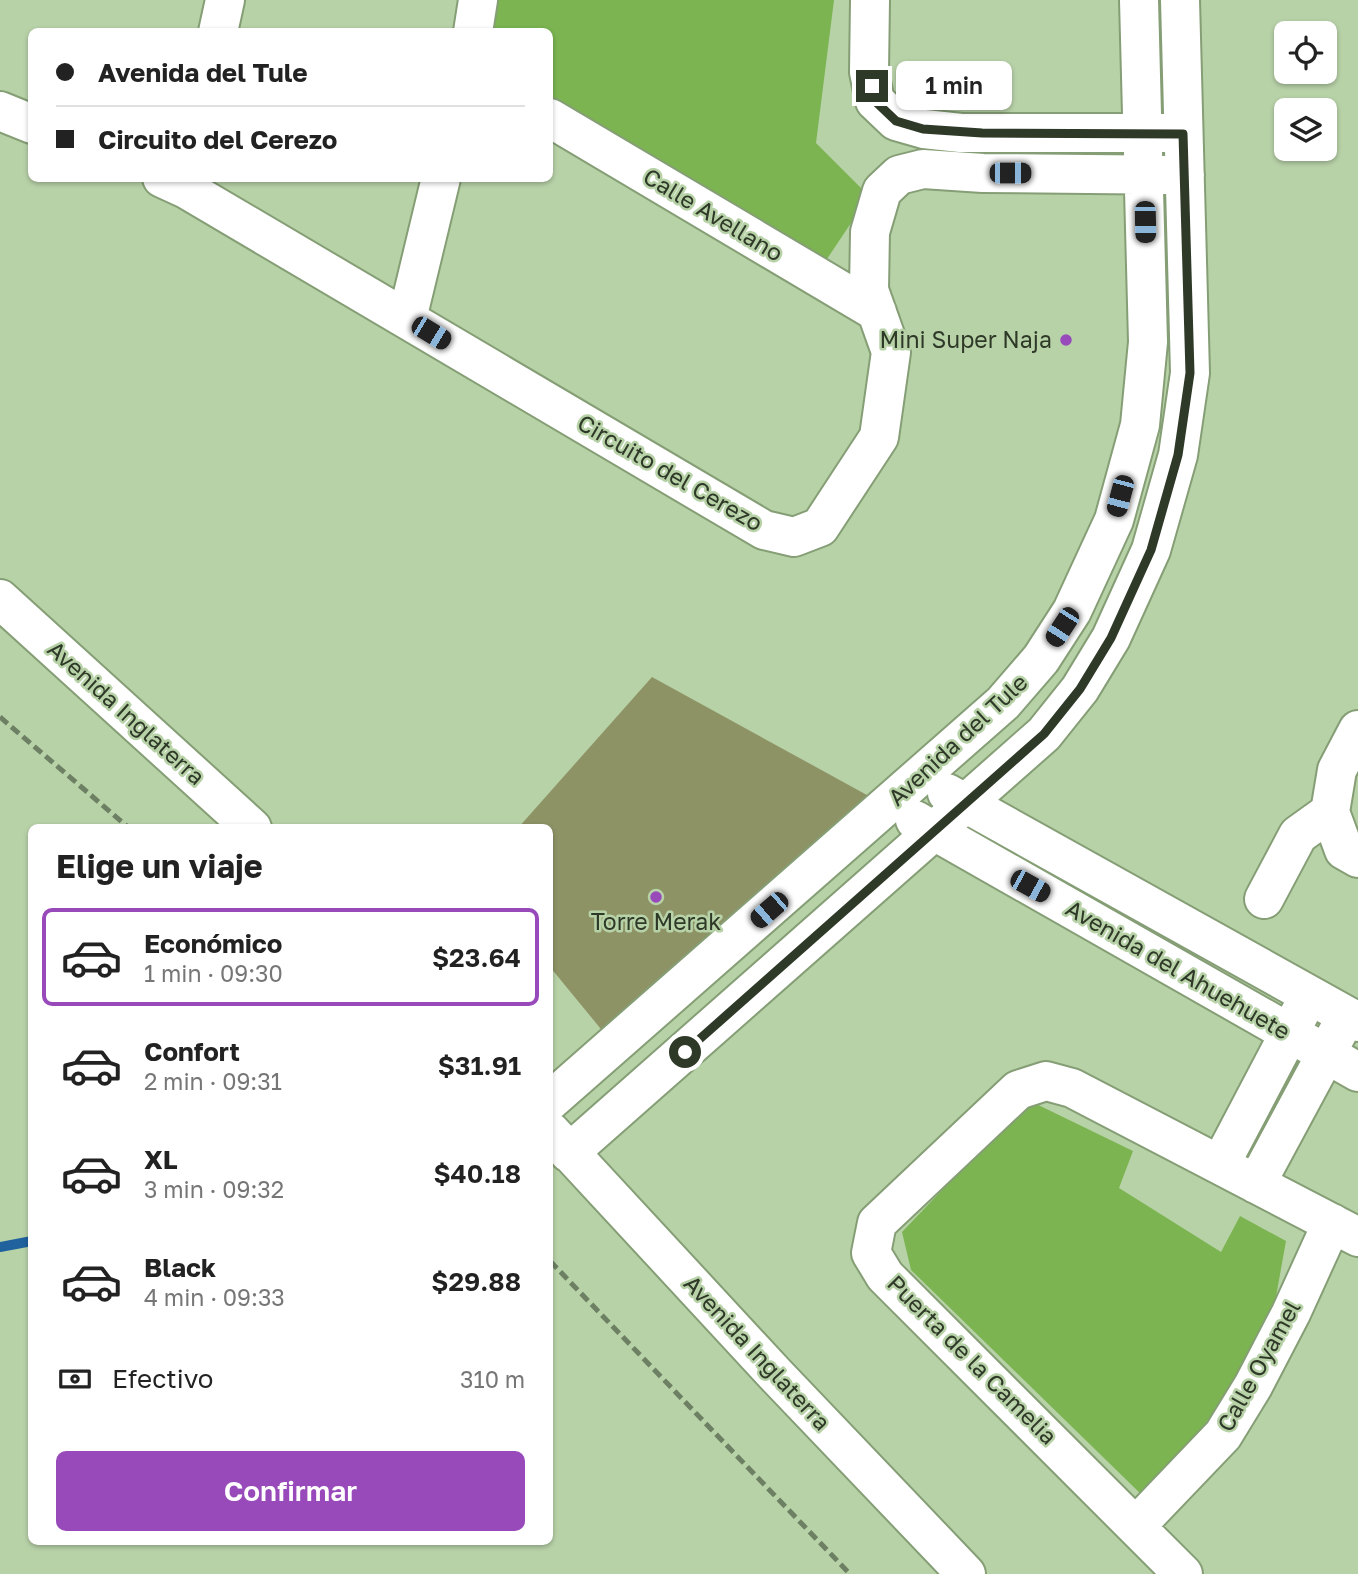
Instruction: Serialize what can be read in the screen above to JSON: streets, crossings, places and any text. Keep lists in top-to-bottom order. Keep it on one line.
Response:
{"streets":{"street":["Calle Avellano","Circuito del Cerezo","Avenida Inglaterra","Avenida del Tule","Avenida del Ahuehuete","Puerta de la Camelia","Calle Oyamel"]},"crossings":[["Calle Avellano","Circuito del Cerezo"],["Circuito del Cerezo","Avenida del Tule"],["Avenida del Tule","Avenida del Ahuehuete"],["Puerta de la Camelia","Calle Oyamel"]],"places":["Mini Super Naja","Torre Merak"],"page":{"banner":["Avenida del Tule","Circuito del Cerezo"],"bubble":"1 min","heading":"Elige un viaje","list":[{"name":"Económico","note":"1 min · 09:30","value":"$23.64"},{"name":"Confort","note":"2 min · 09:31","value":"$31.91"},{"name":"XL","note":"3 min · 09:32","value":"$40.18"},{"name":"Black","note":"4 min · 09:33","value":"$29.88"}],"pay":["Efectivo","310 m"],"buttons":"Confirmar"}}
